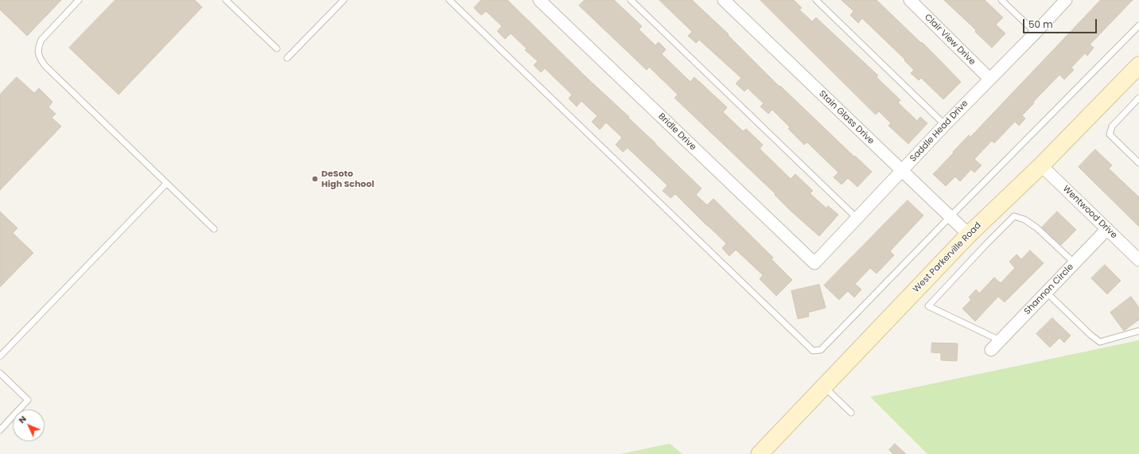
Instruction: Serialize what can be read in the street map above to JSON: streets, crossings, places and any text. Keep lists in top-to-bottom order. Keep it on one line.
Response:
{"streets":{"main road":["West Parkerville Road"],"street":["Clair View Drive","Stain Glass Drive","Saddle Head Drive","Bridle Drive","Wentwood Drive","Shannon Circle"]},"crossings":[["Clair View Drive","Saddle Head Drive"],["Stain Glass Drive","Saddle Head Drive"],["Stain Glass Drive","West Parkerville Road"],["Saddle Head Drive","Bridle Drive"],["Wentwood Drive","West Parkerville Road"],["Wentwood Drive","Shannon Circle"]],"places":["DeSoto High School"],"scale_bar":"50 m","north":"top left"}
